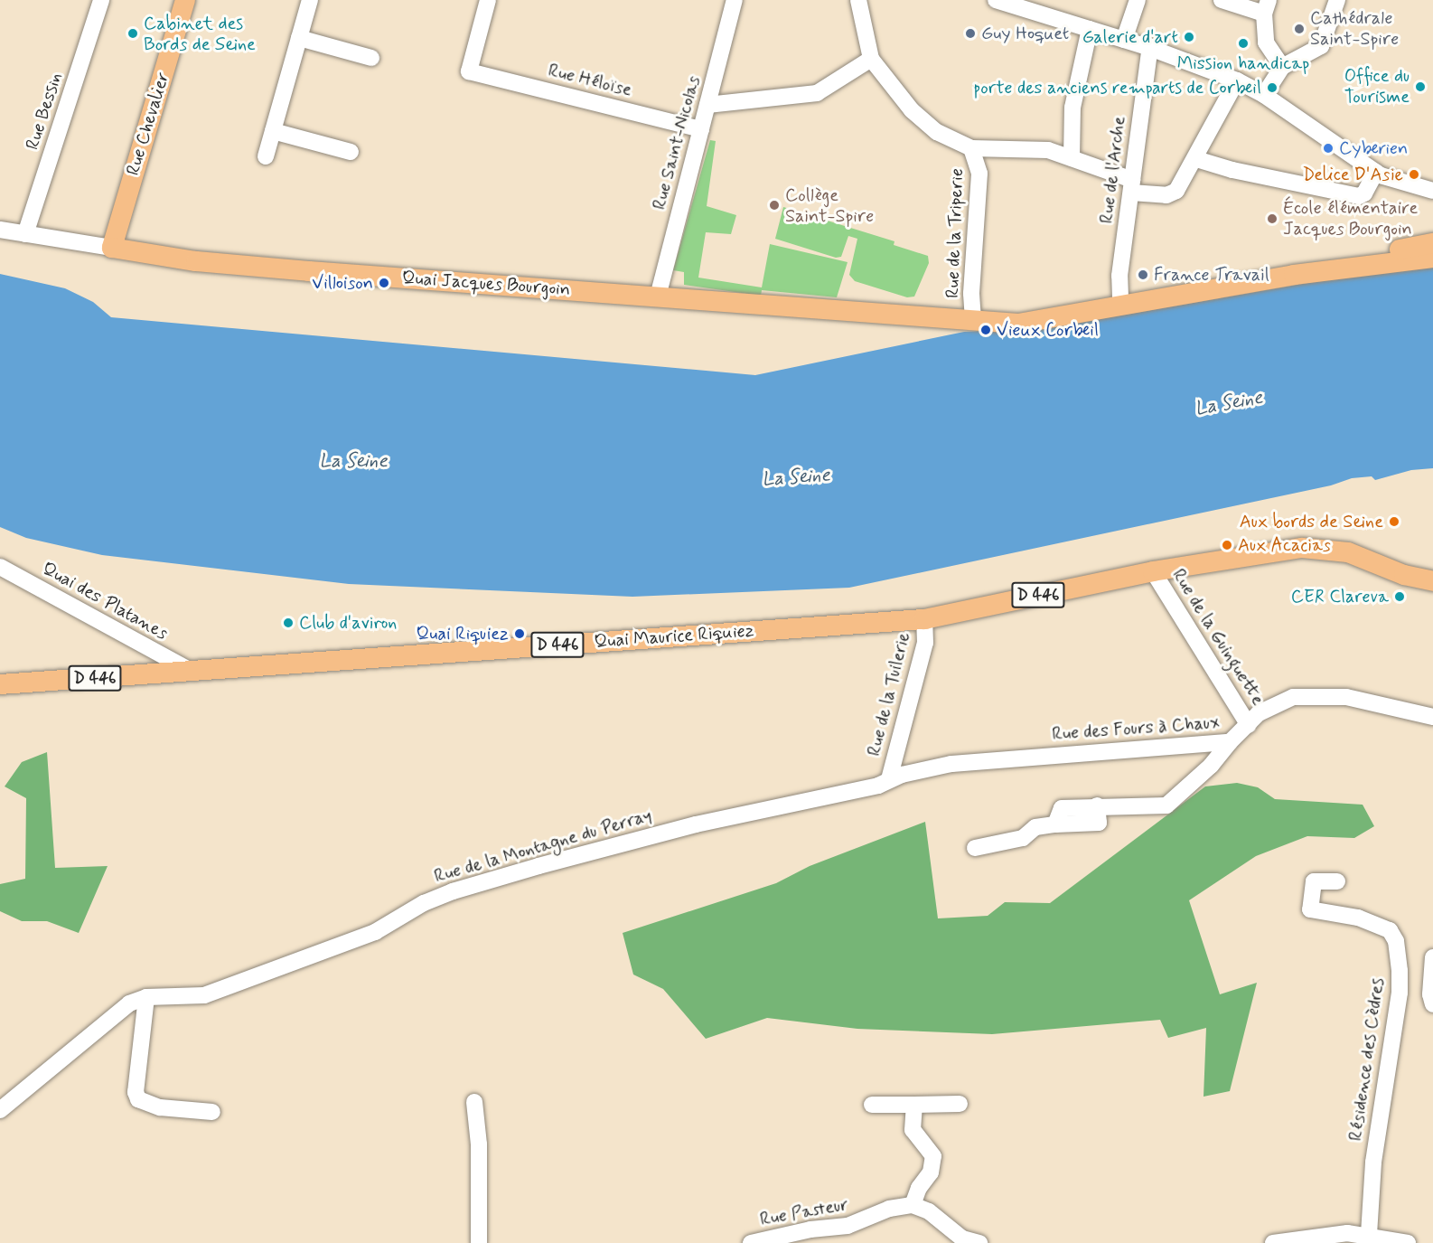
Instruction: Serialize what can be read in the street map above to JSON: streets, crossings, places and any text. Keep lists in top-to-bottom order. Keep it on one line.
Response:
{"streets":{"main road":["Rue Chevalier","Quai Jacques Bourgoin","D 446","Quai Maurice Riquiez"],"street":["Rue Héloïse","Rue Bessin","Rue Saint-Nicolas","Rue de l'Arche","Rue de la Triperie","Quai des Platanes","Rue de la Guinguette","Rue de la Tuilerie","Rue des Fours à Chaux","Rue de la Montagne du Perray","Résidence des Cèdres","Rue Pasteur"]},"crossings":[["Rue Héloïse","Rue Saint-Nicolas"],["Rue Bessin","Quai Jacques Bourgoin"],["Rue Chevalier","Quai Jacques Bourgoin"],["Rue Saint-Nicolas","Quai Jacques Bourgoin"],["Rue de l'Arche","Quai Jacques Bourgoin"],["Rue de la Triperie","Quai Jacques Bourgoin"],["D 446","Quai des Platanes"],["D 446","Quai Maurice Riquiez"],["D 446","Rue de la Guinguette"],["Quai des Platanes","Quai Maurice Riquiez"],["Quai Maurice Riquiez","Rue de la Guinguette"],["Quai Maurice Riquiez","Rue de la Tuilerie"],["Rue de la Guinguette","Rue des Fours à Chaux"],["Rue de la Tuilerie","Rue des Fours à Chaux"],["Rue de la Tuilerie","Rue de la Montagne du Perray"],["Rue des Fours à Chaux","Rue de la Montagne du Perray"]],"water":["La Seine"],"places":["Cathédrale Saint-Spire","Cabinet des Bords de Seine","Guy Hoquet","Galerie d'art","Mission handicap","Office du Tourisme","porte des anciens remparts de Corbeil","Cyberien","Delice D'Asie","Collège Saint-Spire","École élémentaire Jacques Bourgoin","France Travail","Villoison","Vieux Corbeil","Aux bords de Seine","Aux Acacias","CER Clareva","Club d'aviron","Quai Riquiez"]}
